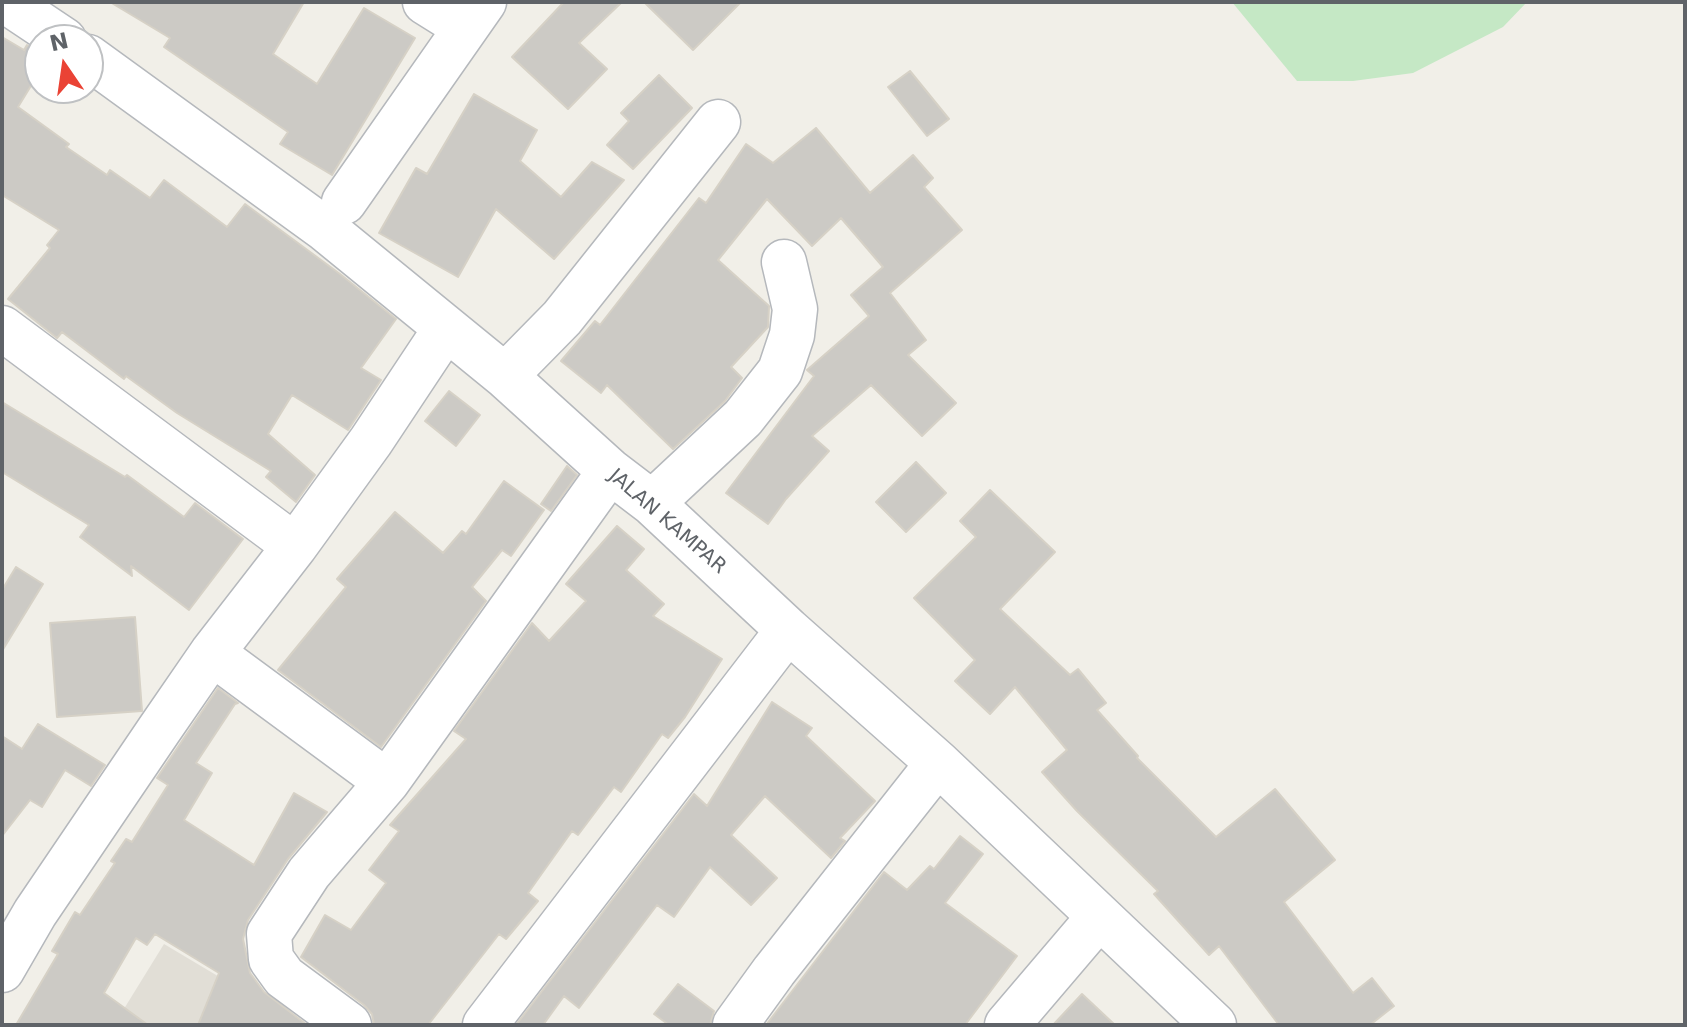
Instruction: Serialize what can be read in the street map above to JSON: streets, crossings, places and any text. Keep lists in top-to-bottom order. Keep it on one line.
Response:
{"streets":{"street":["JALAN KAMPAR"]},"north":"top"}
